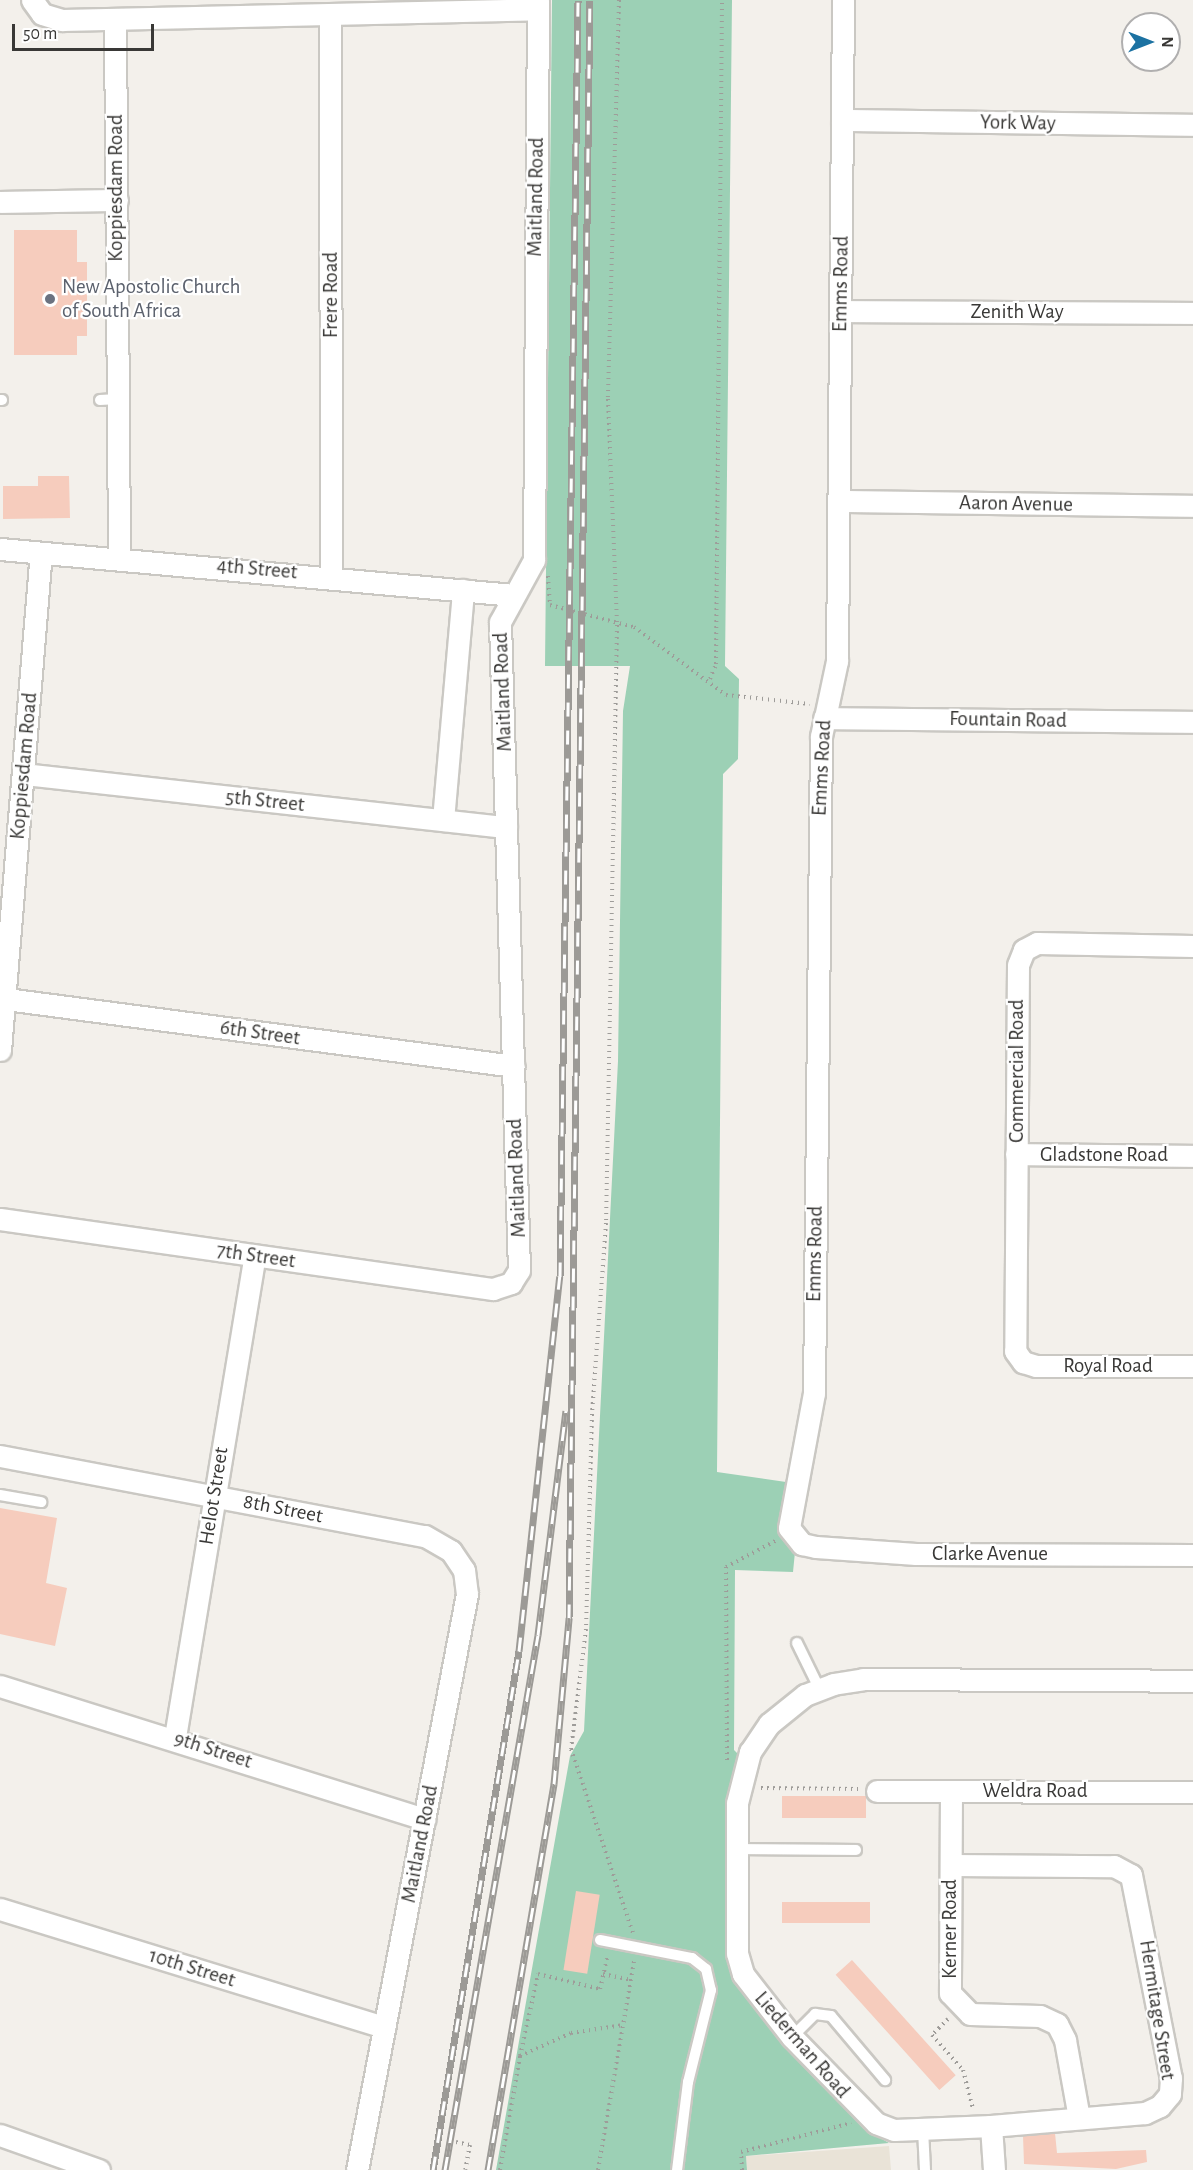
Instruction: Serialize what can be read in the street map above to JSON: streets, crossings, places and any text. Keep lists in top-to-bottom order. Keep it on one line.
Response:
{"streets":{"street":["York Way","Koppiesdam Road","Maitland Road","Emms Road","Frere Road","Zenith Way","Aaron Avenue","4th Street","Fountain Road","5th Street","6th Street","Commercial Road","Gladstone Road","7th Street","Royal Road","Helot Street","8th Street","Clarke Avenue","9th Street","Weldra Road","Kerner Road","10th Street","Hermitage Street","Liederman Road"]},"crossings":[["York Way","Emms Road"],["Koppiesdam Road","4th Street"],["Koppiesdam Road","5th Street"],["Koppiesdam Road","6th Street"],["Maitland Road","4th Street"],["Maitland Road","5th Street"],["Maitland Road","6th Street"],["Maitland Road","7th Street"],["Maitland Road","8th Street"],["Maitland Road","9th Street"],["Maitland Road","10th Street"],["Emms Road","Zenith Way"],["Emms Road","Aaron Avenue"],["Emms Road","Fountain Road"],["Emms Road","Clarke Avenue"],["Frere Road","4th Street"],["Commercial Road","Gladstone Road"],["Commercial Road","Royal Road"],["7th Street","Helot Street"],["Helot Street","8th Street"],["Helot Street","9th Street"],["Weldra Road","Kerner Road"],["Kerner Road","Hermitage Street"]],"places":["New Apostolic Church of South Africa"],"scale_bar":"50 m","north":"right"}
